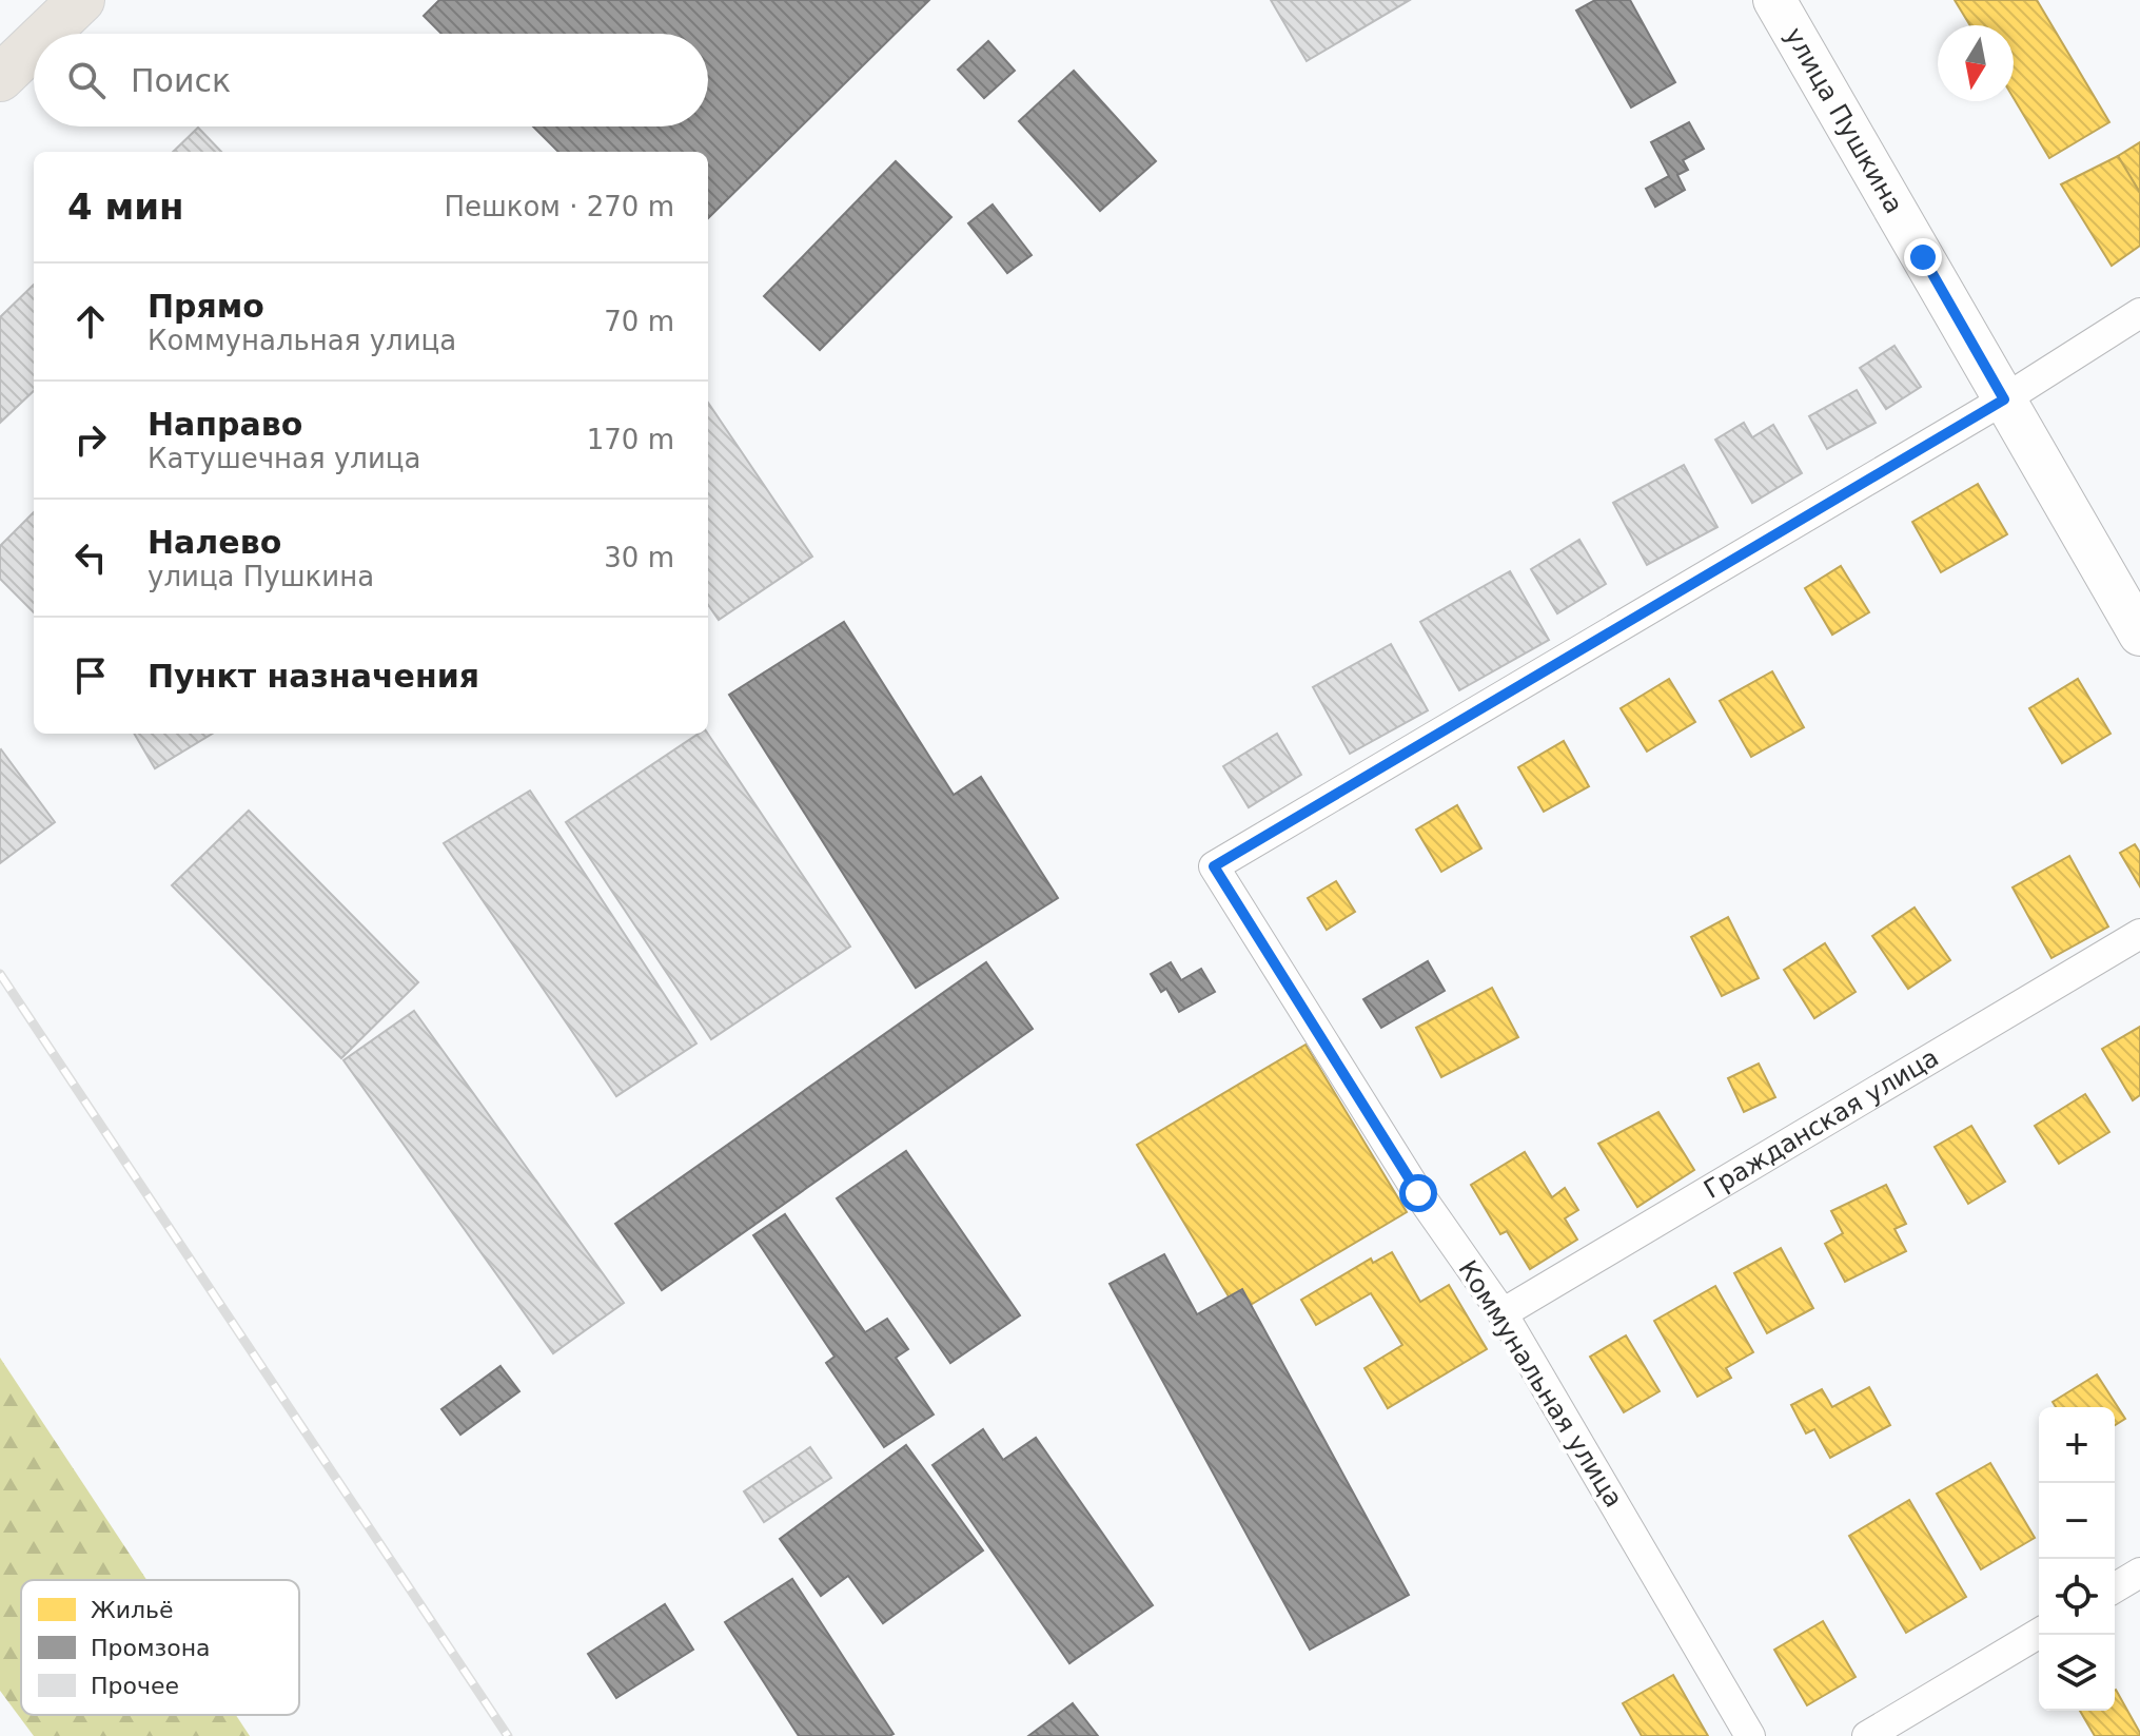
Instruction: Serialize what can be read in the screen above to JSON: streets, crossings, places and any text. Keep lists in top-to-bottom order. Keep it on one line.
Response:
{"streets":{"street":["улица Пушкина","Гражданская улица","Коммунальная улица"]},"crossings":[["улица Пушкина","Коммунальная улица"],["Гражданская улица","Коммунальная улица"]],"legend":["Жильё","Промзона","Прочее"],"north":"bottom","page":{"search":"Поиск","heading":["4 мин","Пешком · 270 m"],"list":[["Прямо","Коммунальная улица","70 m"],["Направо","Катушечная улица","170 m"],["Налево","улица Пушкина","30 m"],"Пункт назначения"],"map_buttons":["+","−"]}}
